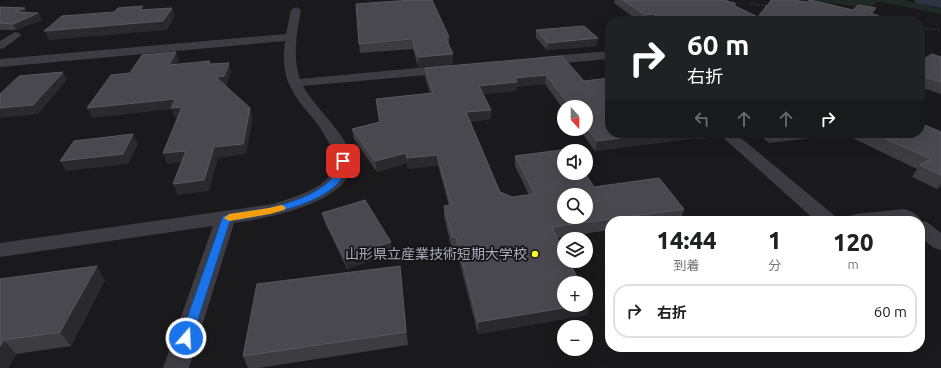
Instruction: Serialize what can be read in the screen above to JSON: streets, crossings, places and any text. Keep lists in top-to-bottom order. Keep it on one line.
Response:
{"places":["山形県立産業技術短期大学校"],"north":"bottom","page":{"turn":["60 m","右折"],"map_buttons":["+","−"],"eta":["14:44","到着","1","分","120","m"],"list":[{"name":"右折","value":"60 m"}]}}
